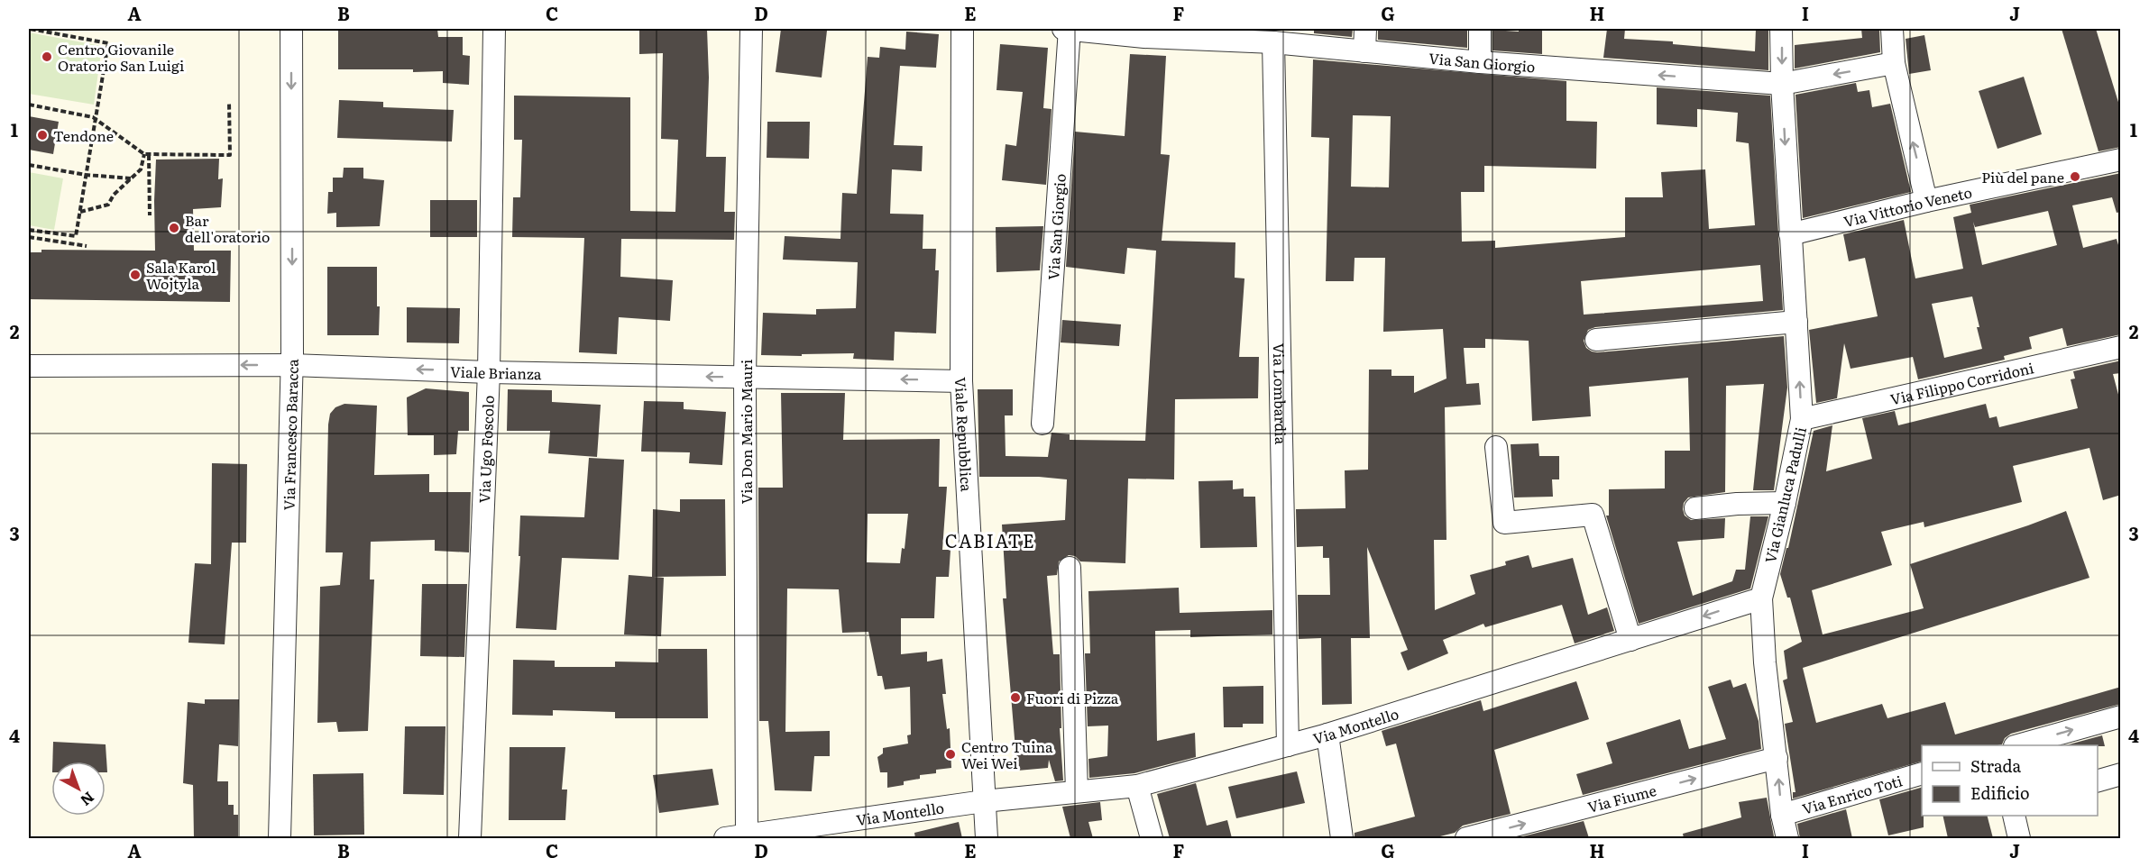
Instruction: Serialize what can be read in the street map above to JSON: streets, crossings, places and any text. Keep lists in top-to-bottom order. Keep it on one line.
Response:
{"streets":{"street":["Via San Giorgio","Via Vittorio Veneto","Viale Brianza","Via Filippo Corridoni","Via Lombardia","Via Don Mario Mauri","Via Francesco Baracca","Viale Repubblica","Via Ugo Foscolo","Via Gianluca Padulli","Via Montello","Via Enrico Toti","Via Fiume"]},"crossings":[["Via San Giorgio","Via Lombardia"],["Via San Giorgio","Via Gianluca Padulli"],["Via Vittorio Veneto","Via Gianluca Padulli"],["Viale Brianza","Via Don Mario Mauri"],["Viale Brianza","Via Francesco Baracca"],["Viale Brianza","Viale Repubblica"],["Viale Brianza","Via Ugo Foscolo"],["Via Filippo Corridoni","Via Gianluca Padulli"],["Via Lombardia","Via Montello"],["Via Don Mario Mauri","Via Montello"],["Viale Repubblica","Via Montello"],["Via Gianluca Padulli","Via Montello"],["Via Gianluca Padulli","Via Enrico Toti"],["Via Gianluca Padulli","Via Fiume"]],"one_way":["Viale Brianza","Via Francesco Baracca","Via Fiume"],"districts":["CABIATE"],"places":["Centro Giovanile Oratorio San Luigi","Tendone","Più del pane","Bar dell'oratorio","Sala Karol Wojtyla","Fuori di Pizza","Centro Tuina Wei Wei"],"legend":["Strada","Edificio"],"north":"bottom right","grid":{"columns":["A","B","C","D","E","F","G","H","I","J"],"rows":["1","2","3","4"]}}
